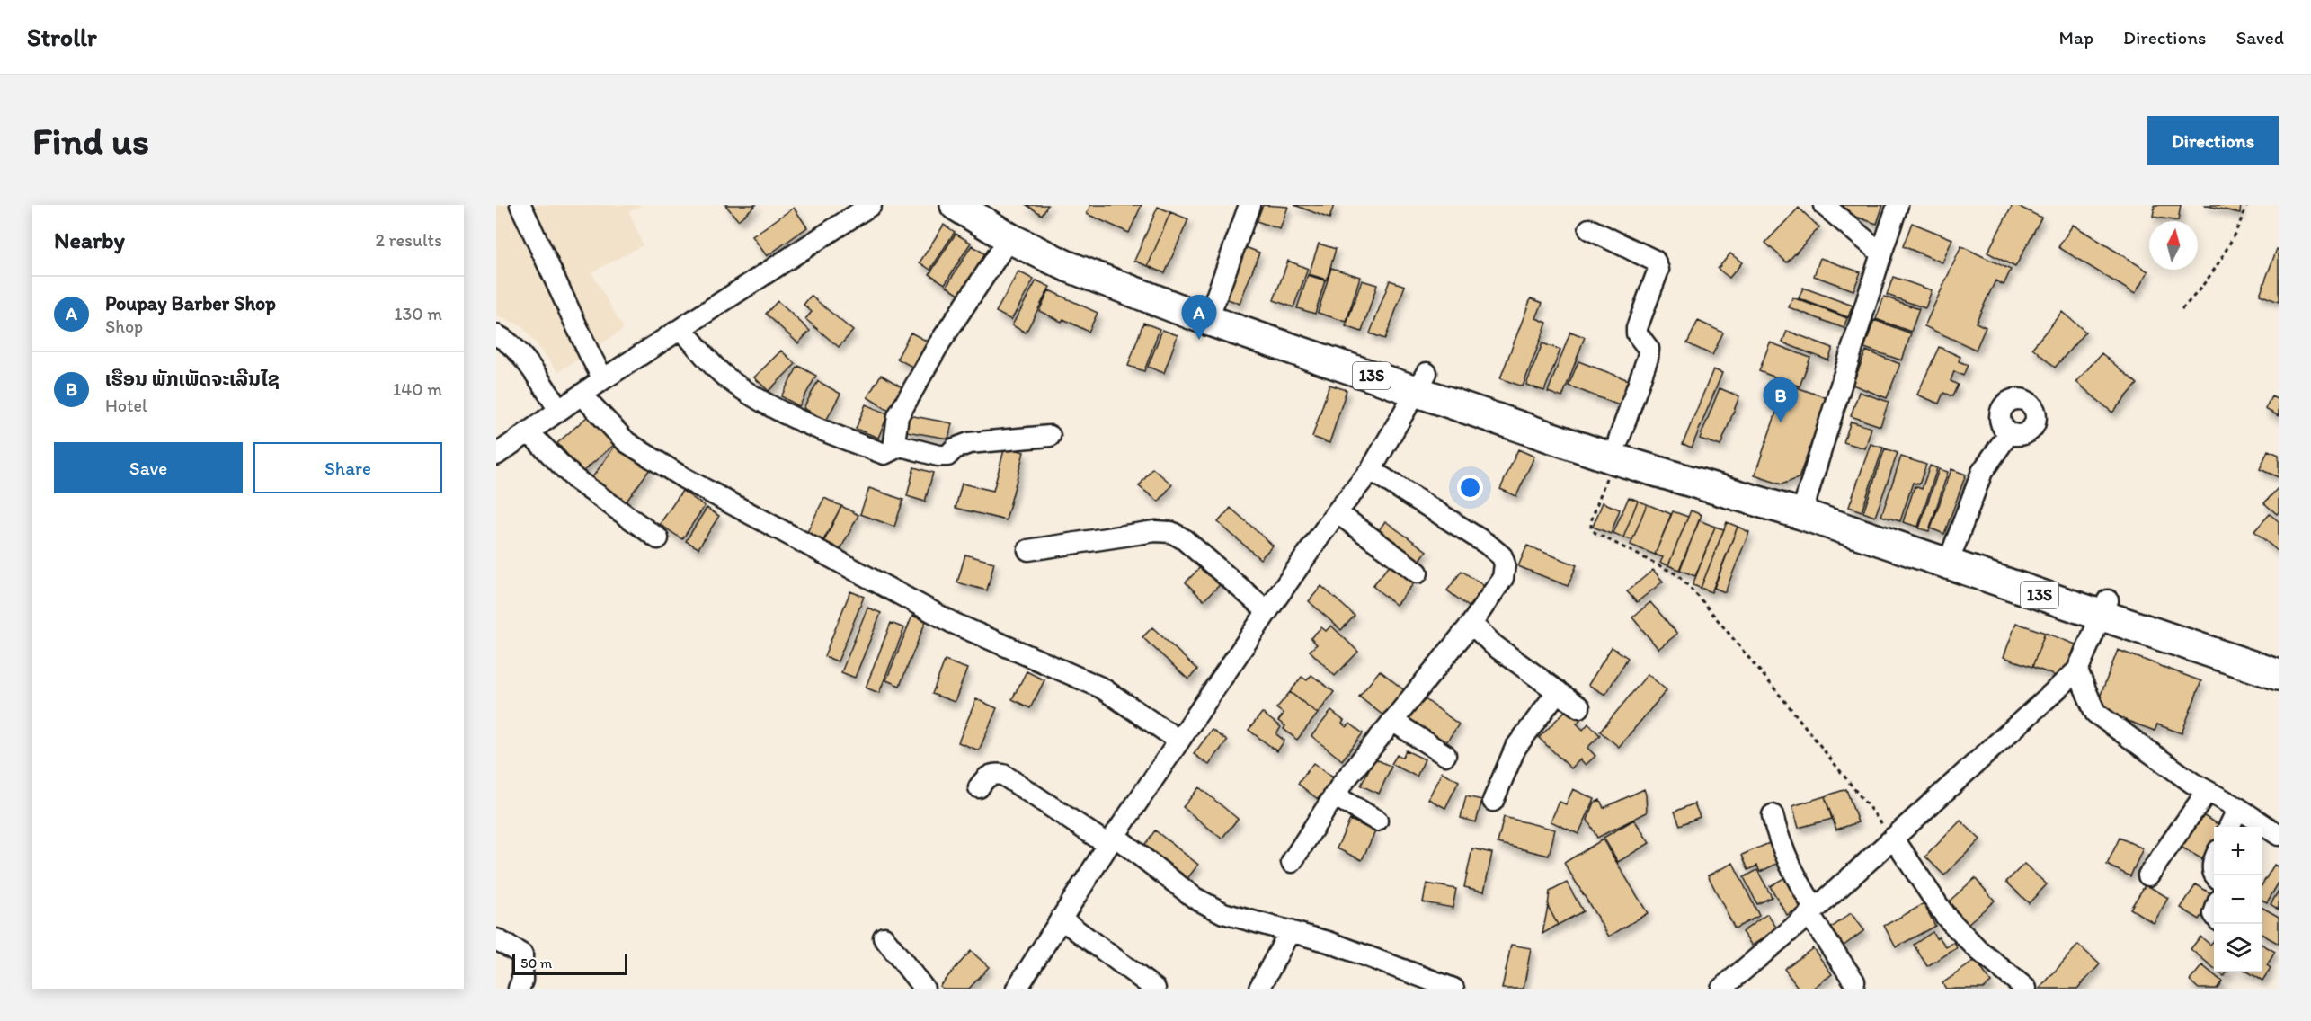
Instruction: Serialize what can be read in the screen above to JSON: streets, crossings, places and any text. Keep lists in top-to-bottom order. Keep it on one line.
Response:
{"streets":{"highway":["13S"]},"scale_bar":"50 m","north":"top","page":{"header":"Strollr","nav":["Map","Directions","Saved"],"buttons":["Directions",["Save","Share"]],"title":"Find us","heading":["Nearby","2 results"],"list":[{"mark":"A","name":"Poupay Barber Shop","note":"Shop","value":"130 m"},{"mark":"B","name":"ເຮືອນ ພັກເພັດຈະເລີນໄຊ","note":"Hotel","value":"140 m"}],"pins":["A","B"],"map_buttons":["+","−"],"scale":"50 m"}}
